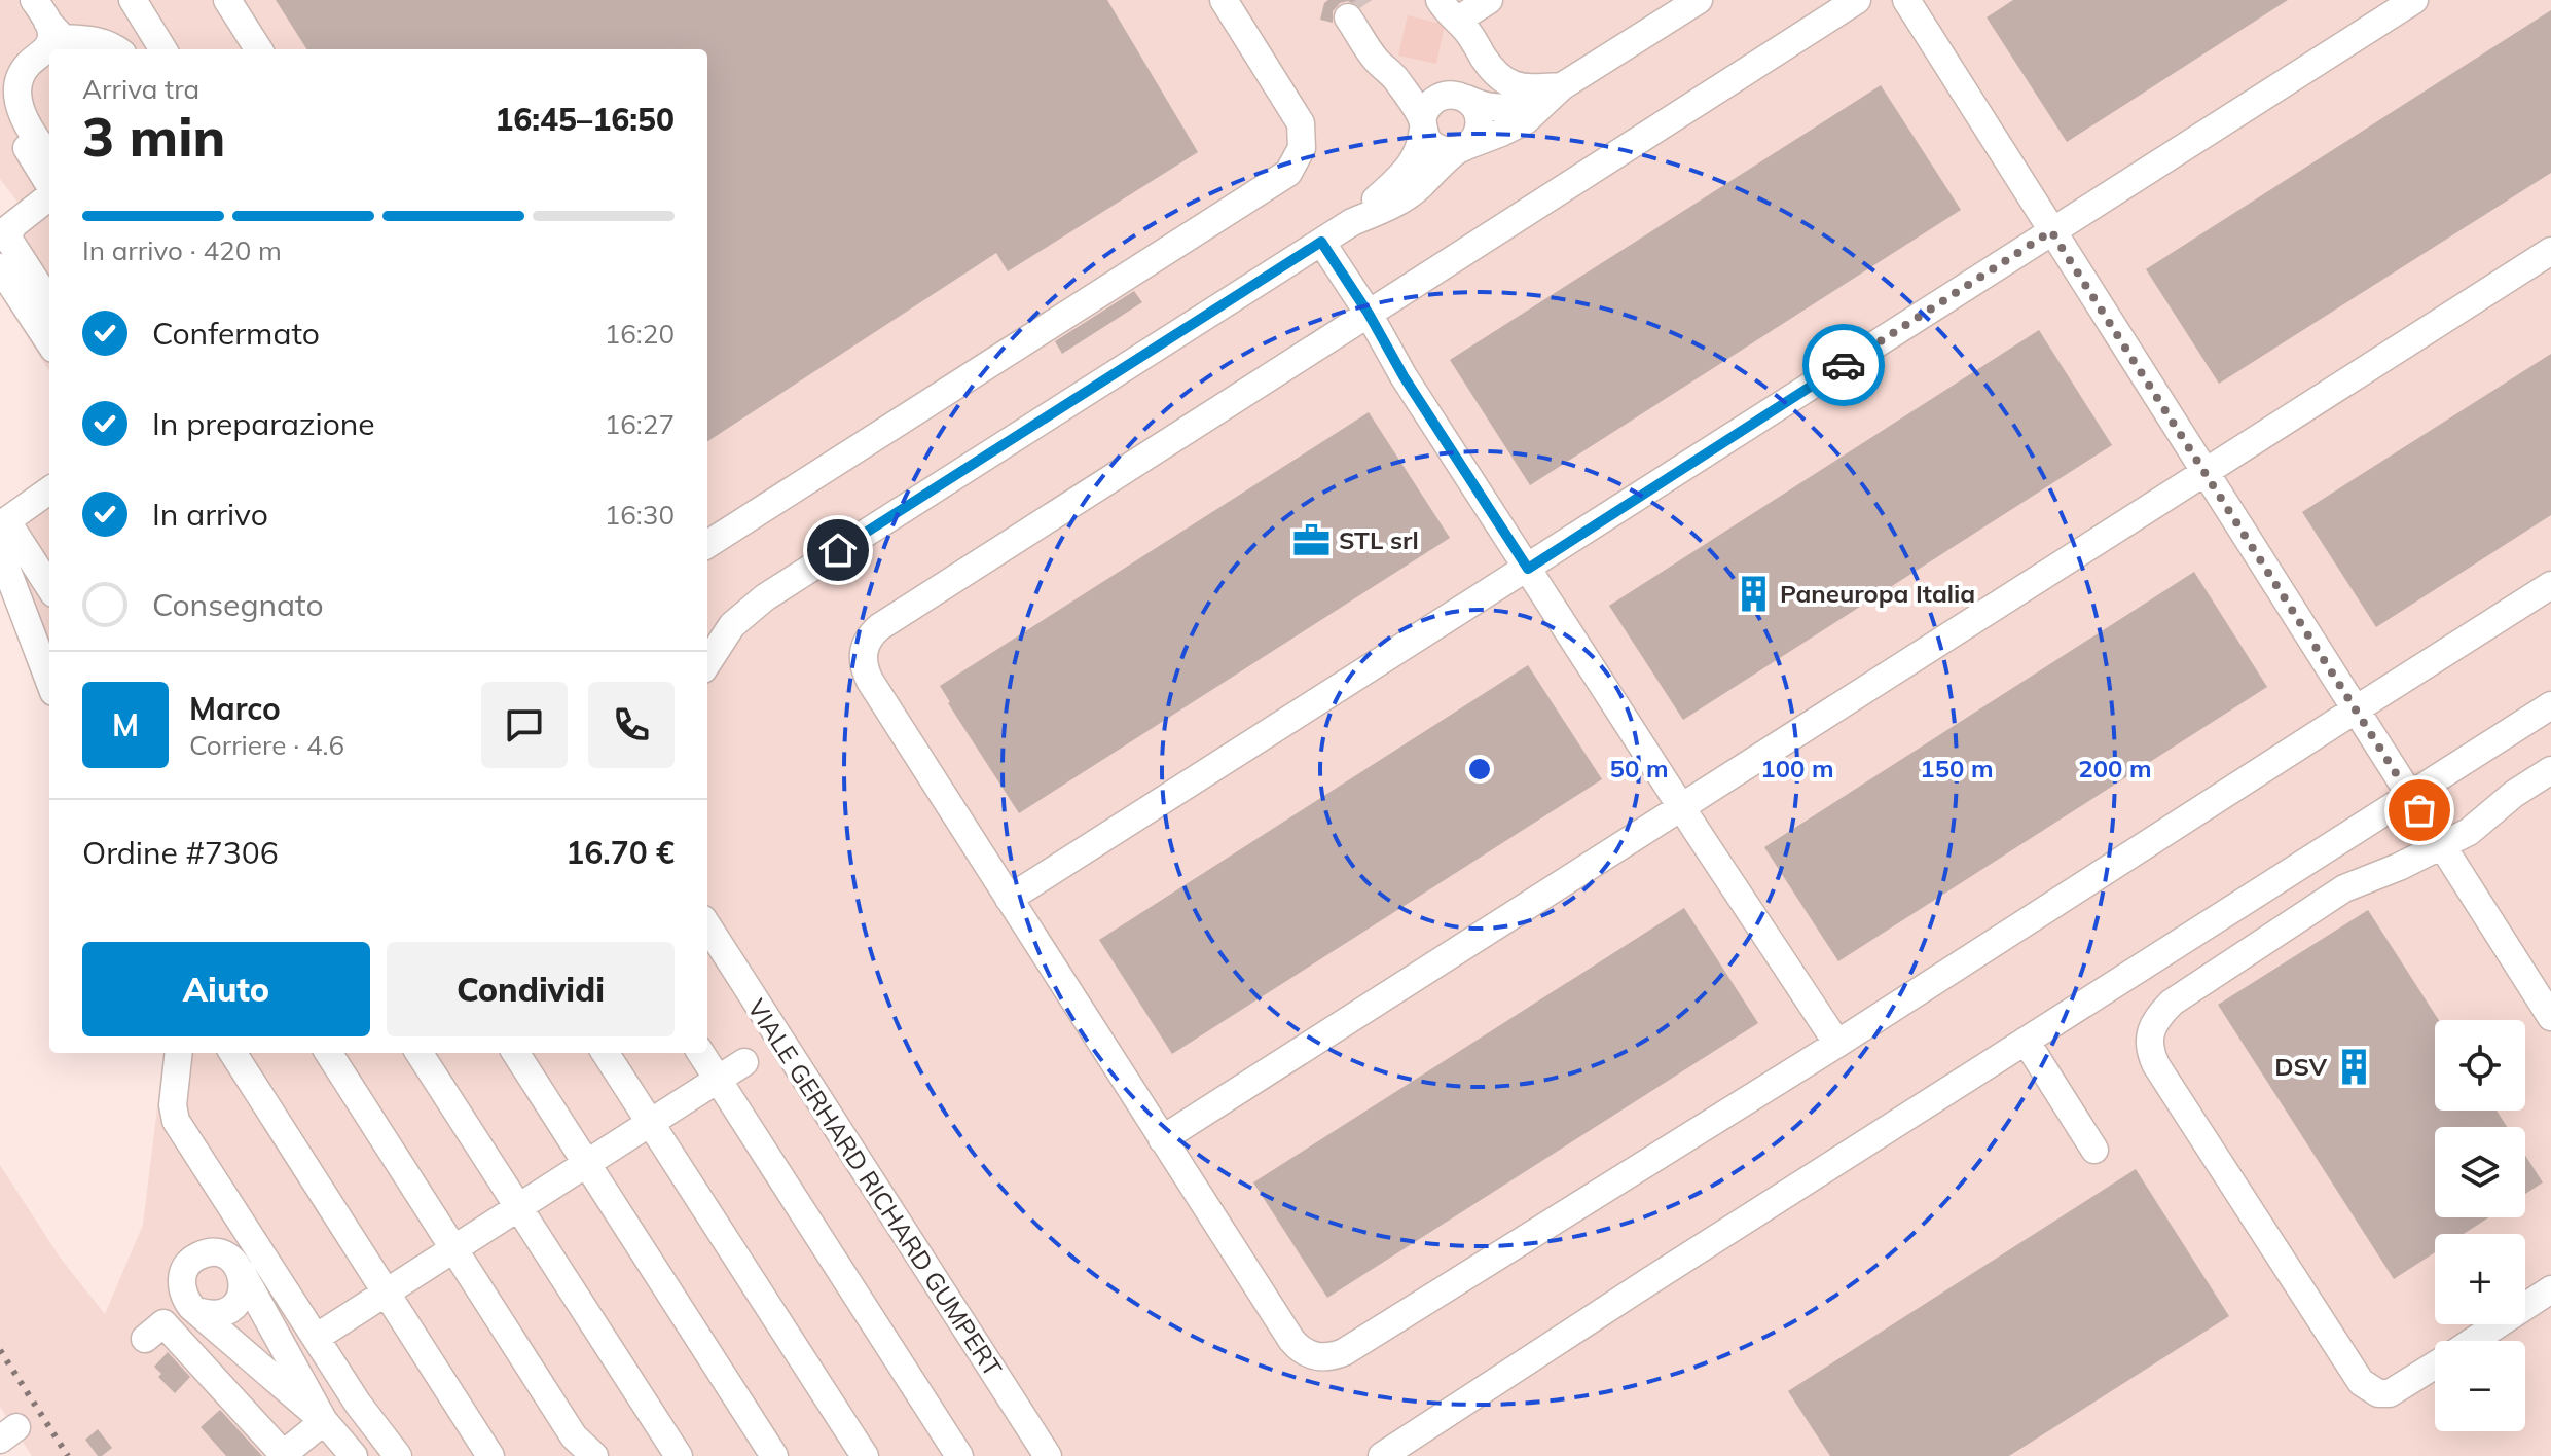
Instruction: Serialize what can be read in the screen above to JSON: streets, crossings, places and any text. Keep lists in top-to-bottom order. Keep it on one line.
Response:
{"streets":{"street":["VIALE GERHARD RICHARD GUMPERT"]},"places":{"office":["STL srl"],"building":["Paneuropa Italia","DSV"]},"page":{"heading":["3 min","Arriva tra","16:45–16:50"],"panel":["Marco","Corriere · 4.6","Ordine #7306","16.70 €"],"bar":"In arrivo · 420 m","list":[["Confermato","16:20"],["In preparazione","16:27"],["In arrivo","16:30"],"Consegnato"],"round":"M","buttons":["Aiuto","Condividi"],"map_buttons":["+","−"]},"rings":["50 m","100 m","150 m","200 m"]}
